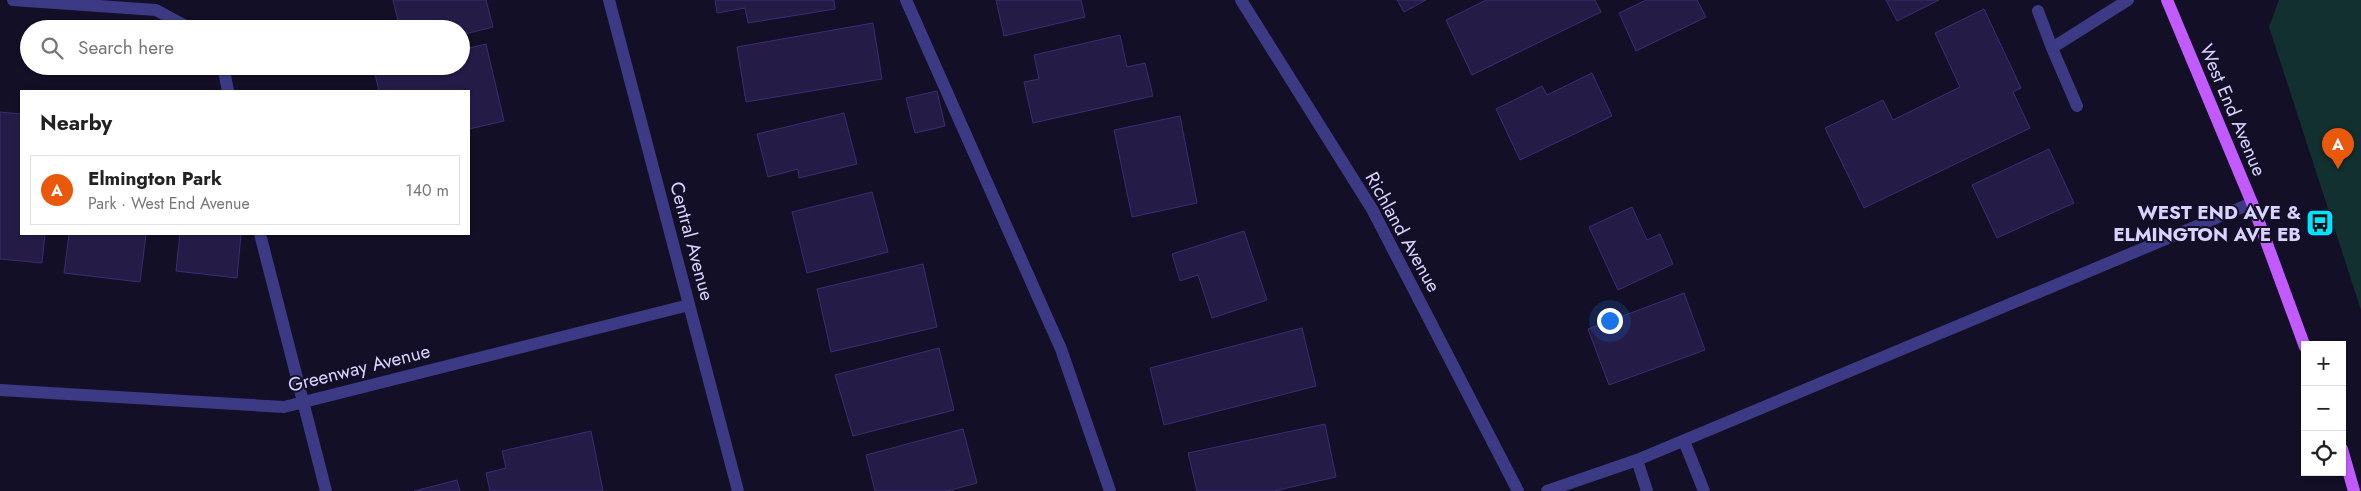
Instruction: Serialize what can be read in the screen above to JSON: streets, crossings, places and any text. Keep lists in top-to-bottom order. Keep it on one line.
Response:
{"streets":{"main road":["West End Avenue"],"street":["Richland Avenue","Central Avenue","Greenway Avenue"]},"crossings":[["Central Avenue","Greenway Avenue"]],"places":{"bus stop":["WEST END AVE & ELMINGTON AVE EB"]},"page":{"search":"Search here","heading":"Nearby","pins":"A","list":[{"mark":"A","name":"Elmington Park","note":"Park · West End Avenue","value":"140 m"}],"map_buttons":["+","−"]}}
